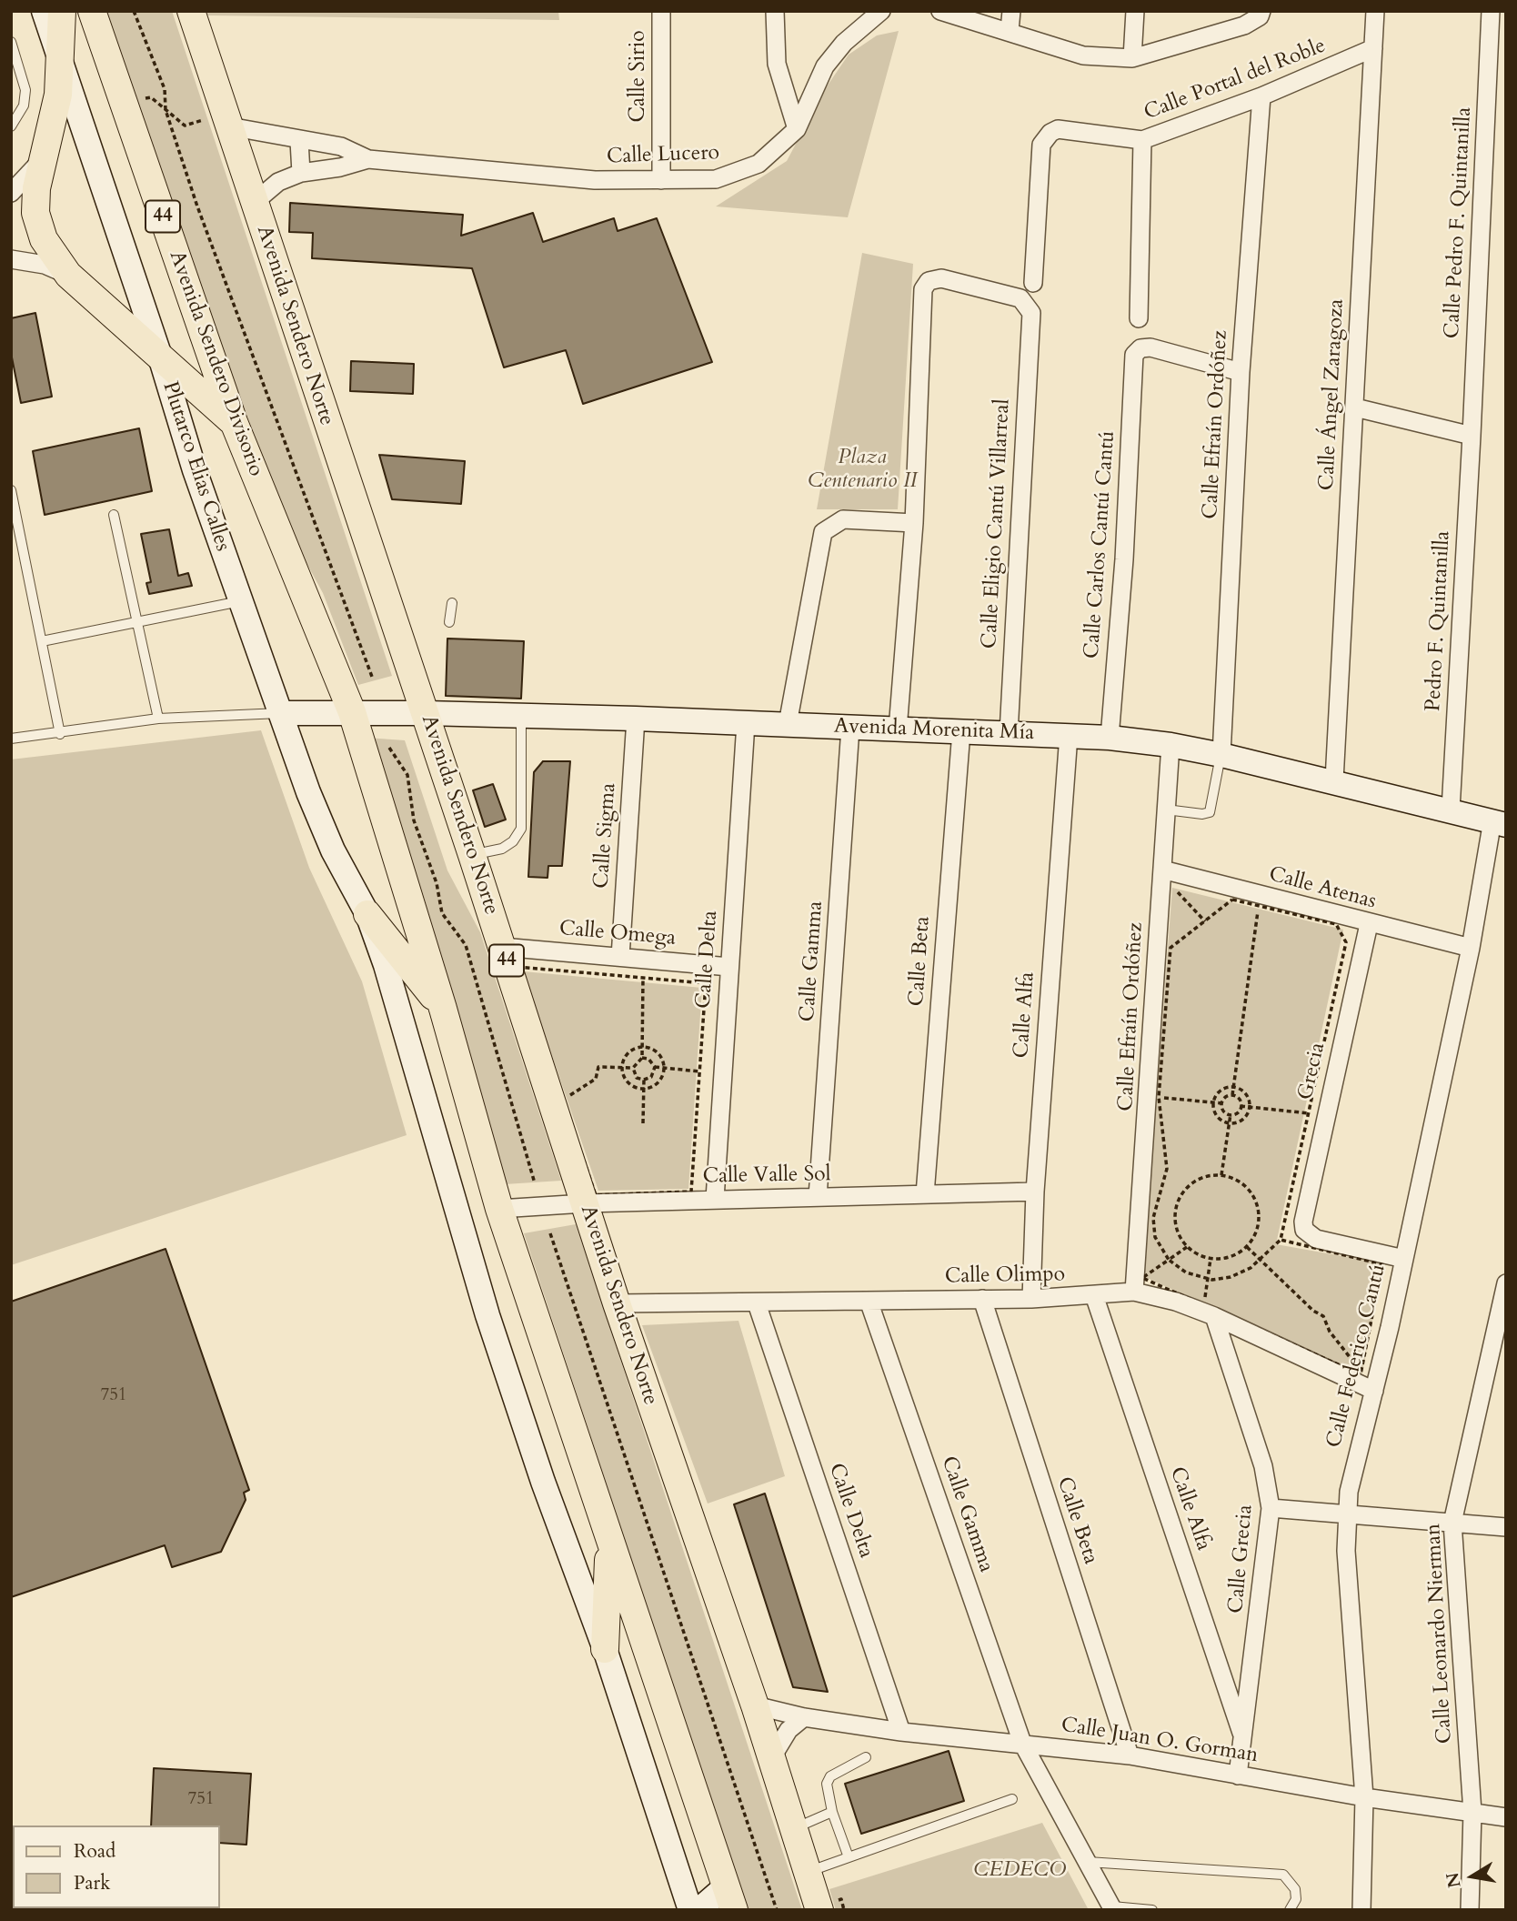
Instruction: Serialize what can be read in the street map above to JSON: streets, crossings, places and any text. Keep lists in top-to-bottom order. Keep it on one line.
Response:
{"streets":{"main road":["44","Avenida Sendero Norte","Avenida Sendero Divisorio"],"street":["Calle Sirio","Calle Portal del Roble","Calle Lucero","Calle Pedro F. Quintanilla","Calle Ángel Zaragoza","Calle Efraín Ordóñez","Plutarco Elias Calles","Calle Eligio Cantú Villarreal","Calle Carlos Cantú Cantú","Pedro F. Quintanilla","Avenida Morenita Mía","Calle Sigma","Calle Atenas","Calle Omega","Calle Delta","Calle Gamma","Calle Beta","Calle Alfa","Grecia","Calle Valle Sol","Calle Olimpo","Calle Federico Cantú","Calle Grecia","Calle Leonardo Nierman","Calle Juan O. Gorman"]},"crossings":[["Calle Sirio","Calle Lucero"],["Calle Portal del Roble","Calle Ángel Zaragoza"],["Calle Portal del Roble","Calle Efraín Ordóñez"],["Calle Lucero","Avenida Sendero Norte"],["44","Avenida Sendero Divisorio"],["44","Avenida Morenita Mía"],["44","Calle Valle Sol"],["Calle Pedro F. Quintanilla","Pedro F. Quintanilla"],["Avenida Sendero Norte","Avenida Morenita Mía"],["Avenida Sendero Norte","Calle Omega"],["Avenida Sendero Norte","Calle Valle Sol"],["Avenida Sendero Norte","Calle Olimpo"],["Avenida Sendero Norte","Calle Juan O. Gorman"],["Avenida Sendero Divisorio","Avenida Morenita Mía"],["Calle Ángel Zaragoza","Avenida Morenita Mía"],["Calle Efraín Ordóñez","Calle Carlos Cantú Cantú"],["Calle Efraín Ordóñez","Avenida Morenita Mía"],["Calle Efraín Ordóñez","Calle Atenas"],["Calle Efraín Ordóñez","Calle Olimpo"],["Plutarco Elias Calles","Avenida Morenita Mía"],["Calle Eligio Cantú Villarreal","Avenida Morenita Mía"],["Calle Carlos Cantú Cantú","Avenida Morenita Mía"],["Pedro F. Quintanilla","Avenida Morenita Mía"],["Avenida Morenita Mía","Calle Sigma"],["Avenida Morenita Mía","Calle Delta"],["Avenida Morenita Mía","Calle Gamma"],["Avenida Morenita Mía","Calle Beta"],["Avenida Morenita Mía","Calle Alfa"],["Avenida Morenita Mía","Calle Federico Cantú"],["Calle Sigma","Calle Omega"],["Calle Atenas","Grecia"],["Calle Atenas","Calle Federico Cantú"],["Calle Omega","Calle Delta"],["Calle Delta","Calle Valle Sol"],["Calle Delta","Calle Olimpo"],["Calle Delta","Calle Juan O. Gorman"],["Calle Gamma","Calle Valle Sol"],["Calle Gamma","Calle Olimpo"],["Calle Gamma","Calle Juan O. Gorman"],["Calle Beta","Calle Valle Sol"],["Calle Beta","Calle Olimpo"],["Calle Beta","Calle Juan O. Gorman"],["Calle Alfa","Calle Valle Sol"],["Calle Alfa","Calle Olimpo"],["Calle Alfa","Calle Grecia"],["Grecia","Calle Federico Cantú"],["Calle Olimpo","Calle Federico Cantú"],["Calle Olimpo","Calle Grecia"],["Calle Federico Cantú","Calle Juan O. Gorman"],["Calle Grecia","Calle Juan O. Gorman"],["Calle Leonardo Nierman","Calle Juan O. Gorman"]],"parks":["Plaza Centenario II","CEDECO"],"house_numbers":["751","751"],"legend":["Road","Park"],"north":"left"}
